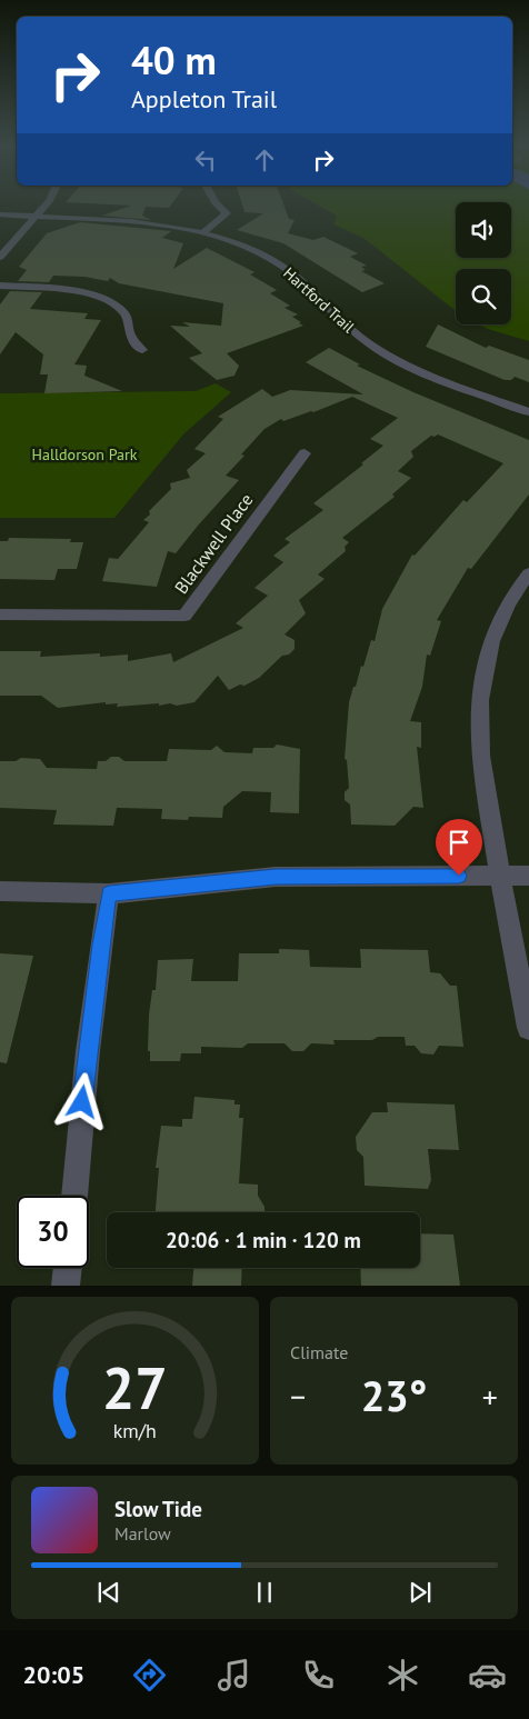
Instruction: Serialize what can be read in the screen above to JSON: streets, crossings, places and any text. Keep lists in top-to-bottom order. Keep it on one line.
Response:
{"streets":{"street":["Hartford Trail","Blackwell Place"]},"parks":["Halldorson Park"],"page":{"turn":["40 m","Appleton Trail"],"limit":"30","trip":"20:06 · 1 min · 120 m","tile":"Climate","heat":["−","23°","+"],"song":["Slow Tide","Marlow"],"tabs":"20:05","gauge":["27","km/h"]}}
